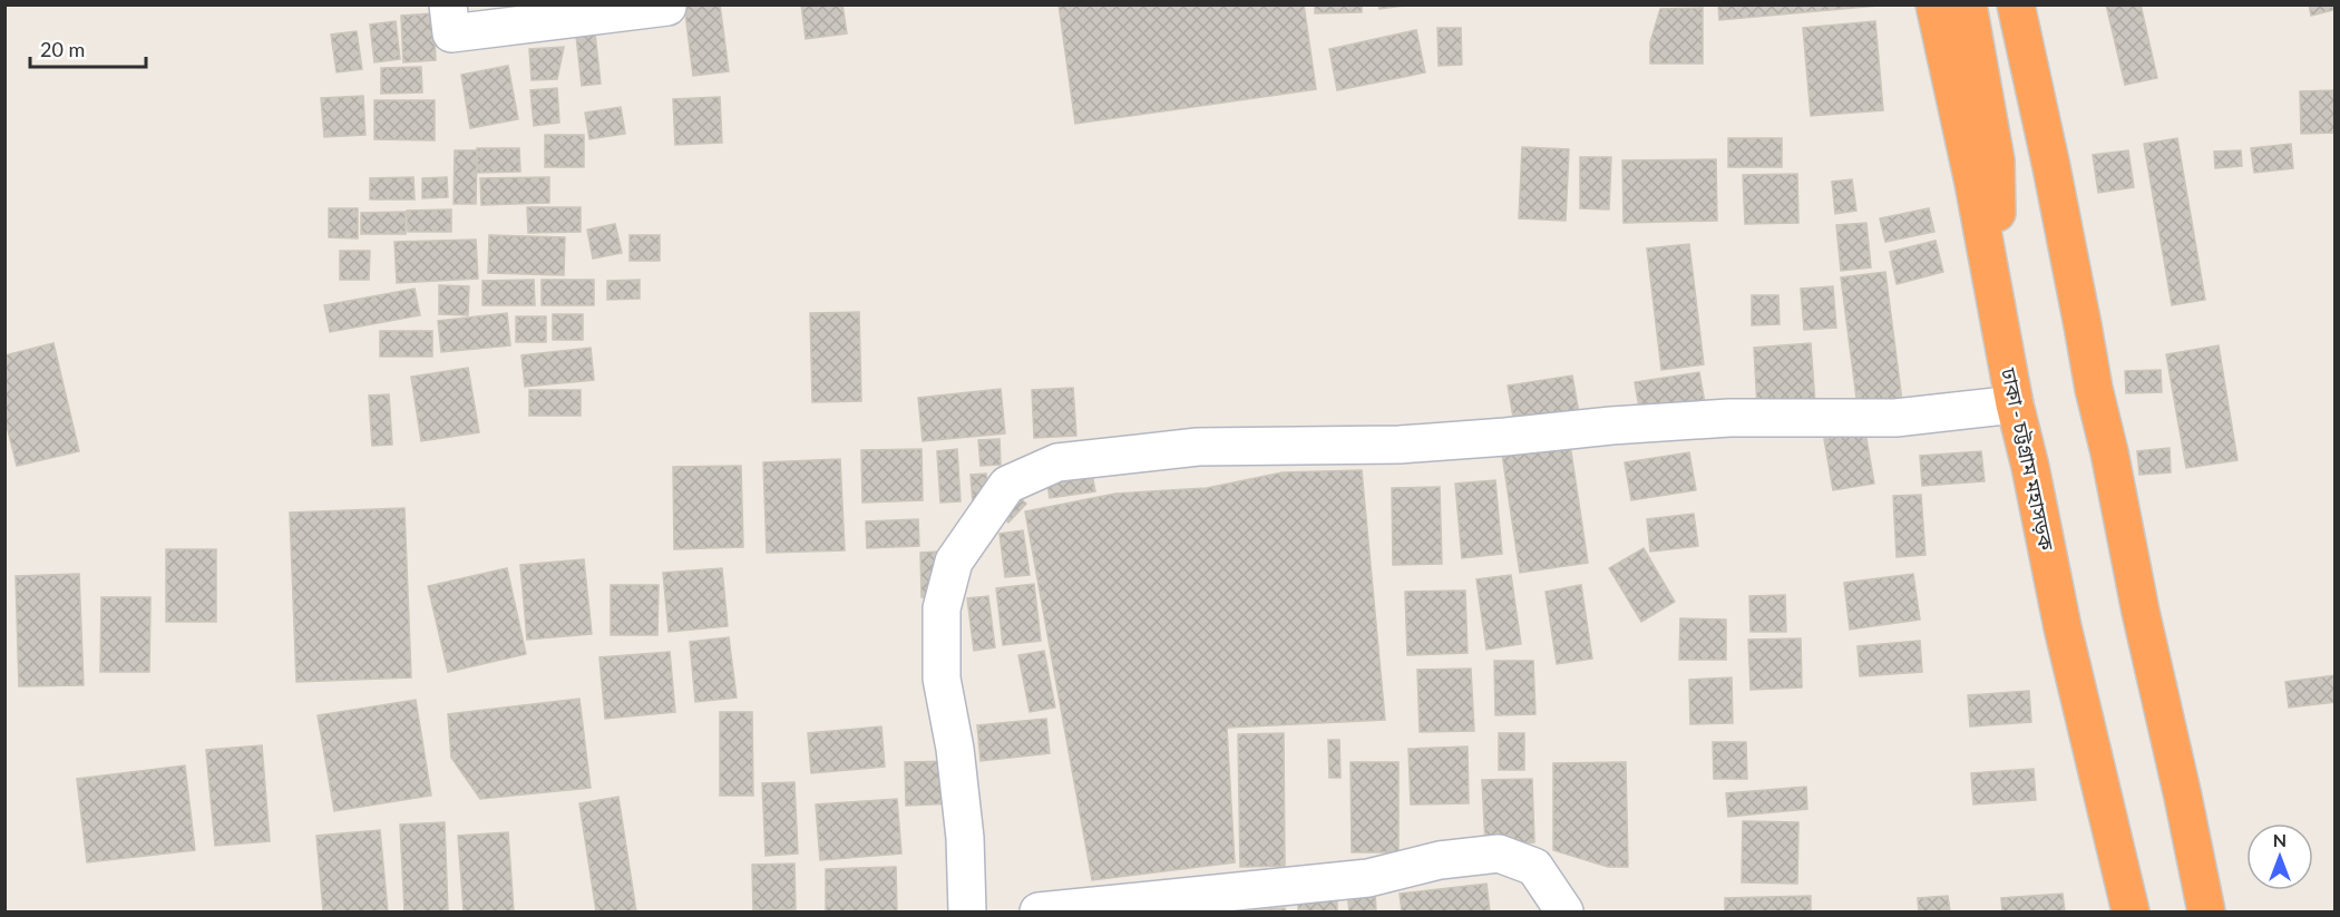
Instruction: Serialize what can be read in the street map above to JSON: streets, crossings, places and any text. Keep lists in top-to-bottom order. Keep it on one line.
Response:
{"streets":{"highway":["ঢাকা - চট্টগ্রাম মহাসড়ক"]},"scale_bar":"20 m","north":"top"}
